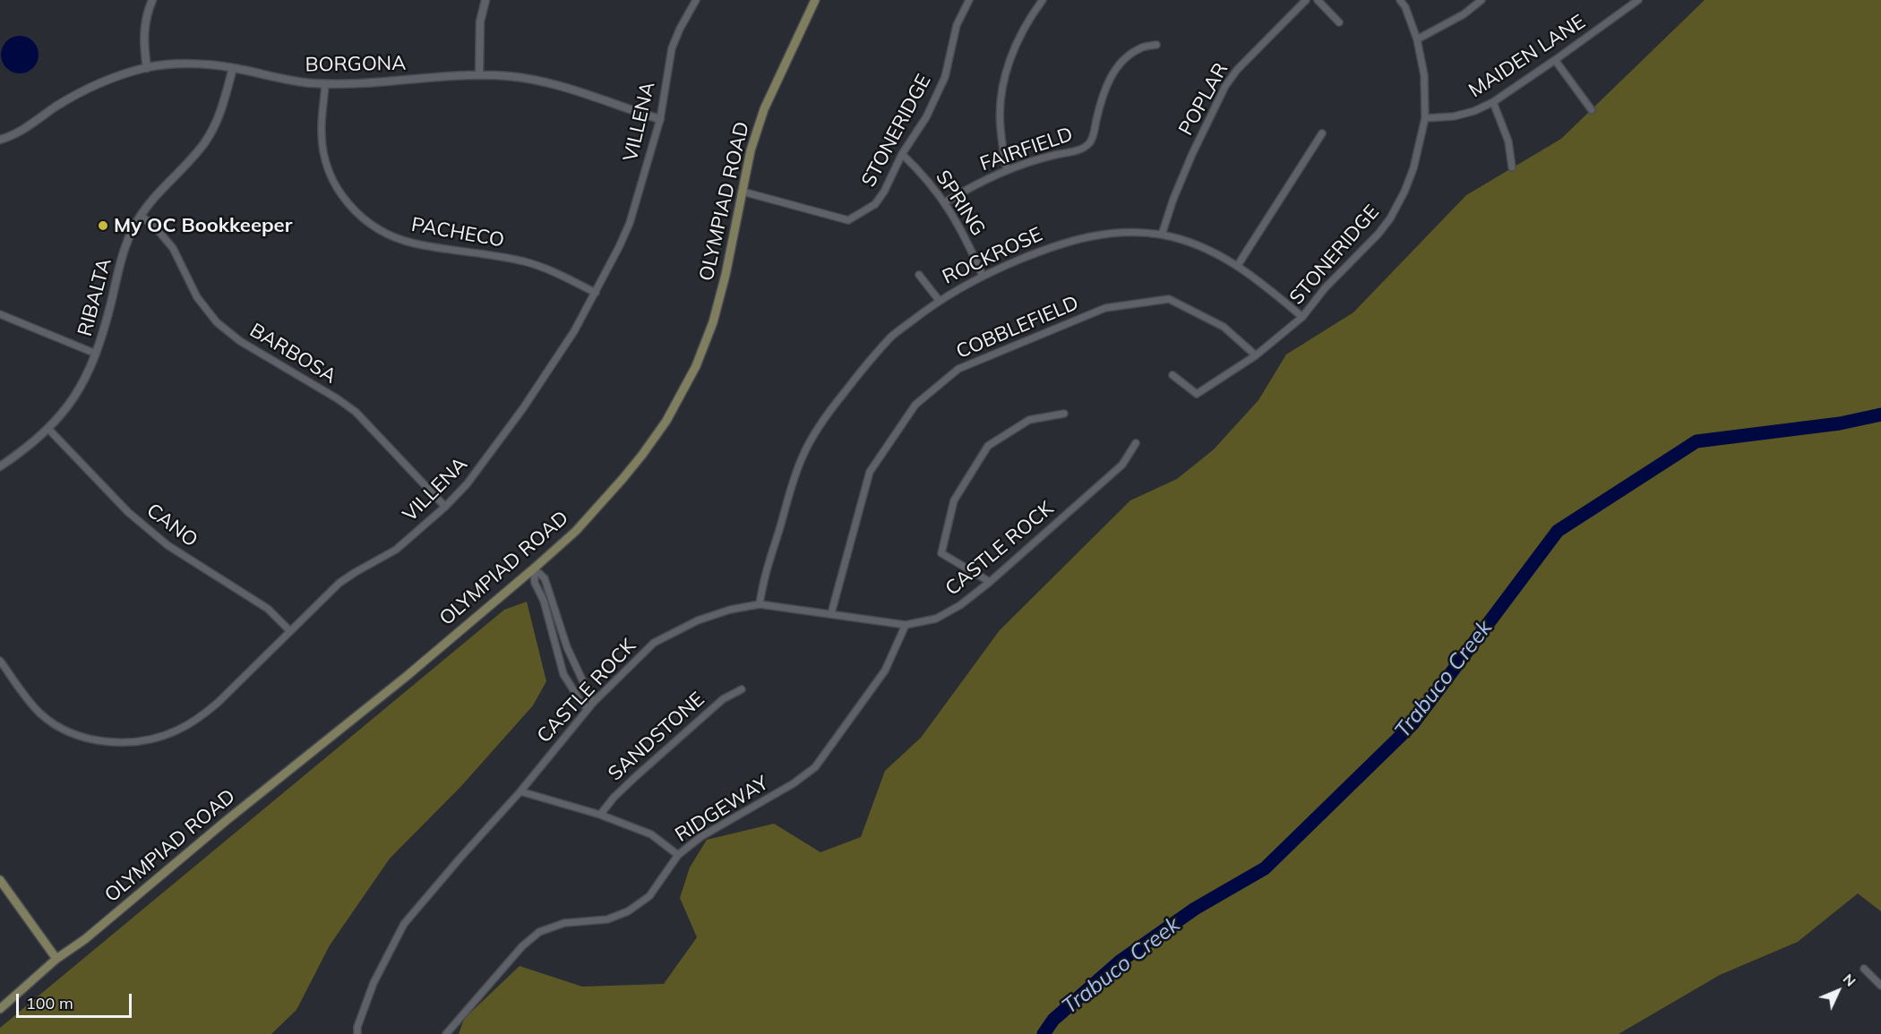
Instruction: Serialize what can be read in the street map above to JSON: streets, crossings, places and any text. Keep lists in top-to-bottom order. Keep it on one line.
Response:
{"streets":{"main road":["OLYMPIAD ROAD"],"street":["MAIDEN LANE","BORGONA","POPLAR","VILLENA","STONERIDGE","FAIRFIELD","SPRING","PACHECO","ROCKROSE","RIBALTA","COBBLEFIELD","BARBOSA","CANO","CASTLE ROCK","SANDSTONE","RIDGEWAY"]},"crossings":[["MAIDEN LANE","STONERIDGE"],["BORGONA","VILLENA"],["BORGONA","PACHECO"],["BORGONA","RIBALTA"],["POPLAR","ROCKROSE"],["VILLENA","PACHECO"],["VILLENA","BARBOSA"],["VILLENA","CANO"],["STONERIDGE","OLYMPIAD ROAD"],["STONERIDGE","SPRING"],["STONERIDGE","ROCKROSE"],["STONERIDGE","COBBLEFIELD"],["FAIRFIELD","SPRING"],["SPRING","ROCKROSE"],["ROCKROSE","CASTLE ROCK"],["RIBALTA","BARBOSA"],["RIBALTA","CANO"],["COBBLEFIELD","CASTLE ROCK"],["CASTLE ROCK","RIDGEWAY"]],"water":["Trabuco Creek"],"places":["My OC Bookkeeper"],"scale_bar":"100 m","north":"top right"}
